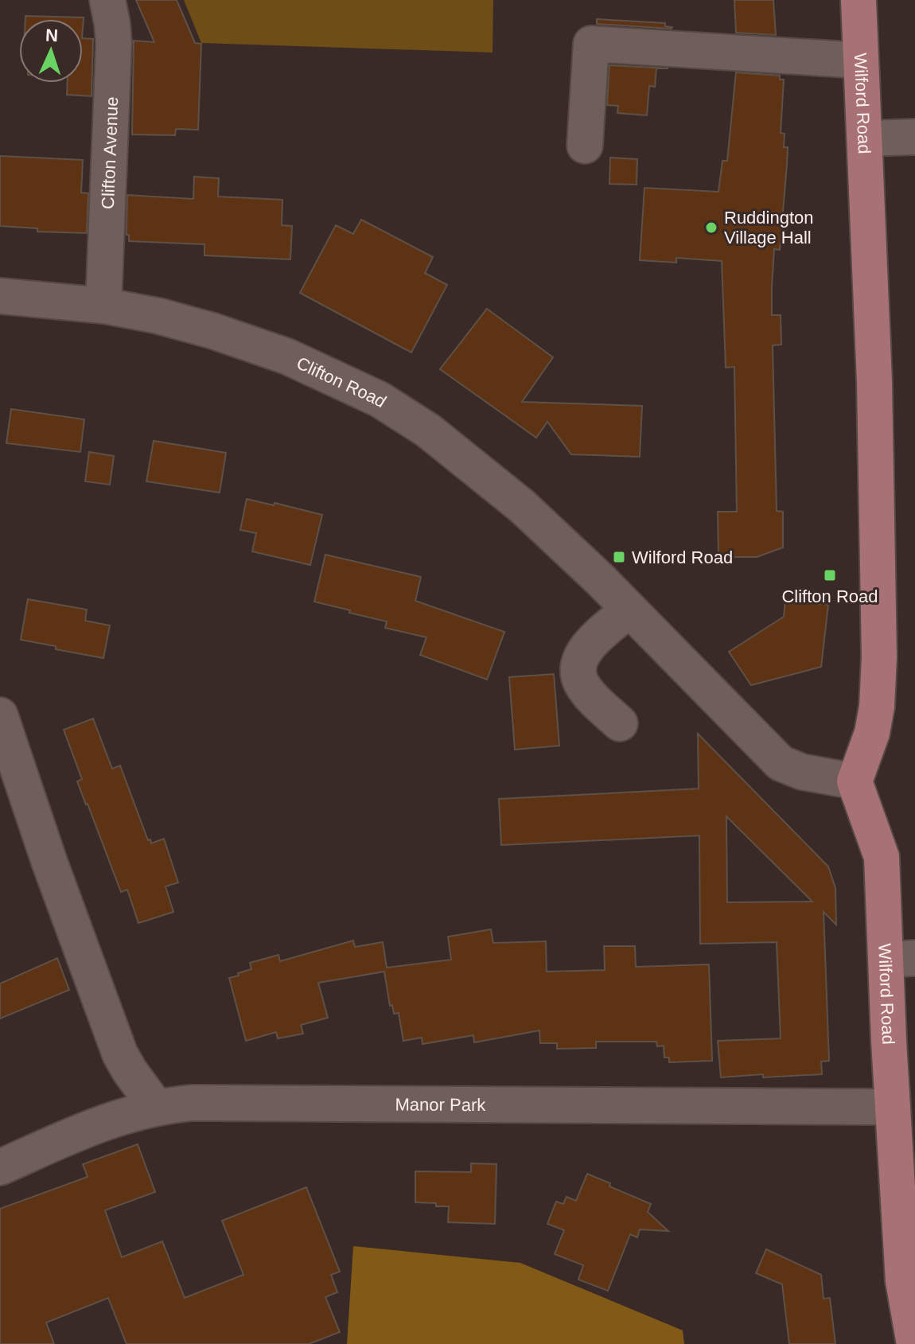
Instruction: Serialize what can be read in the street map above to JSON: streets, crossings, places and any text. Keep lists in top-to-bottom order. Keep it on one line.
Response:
{"streets":{"main road":["Wilford Road"],"street":["Clifton Avenue","Clifton Road","Manor Park"]},"crossings":[["Wilford Road","Clifton Road"],["Wilford Road","Manor Park"],["Clifton Avenue","Clifton Road"]],"places":{"other":["Ruddington Village Hall"],"transit":["Wilford Road","Clifton Road"]},"north":"top"}
